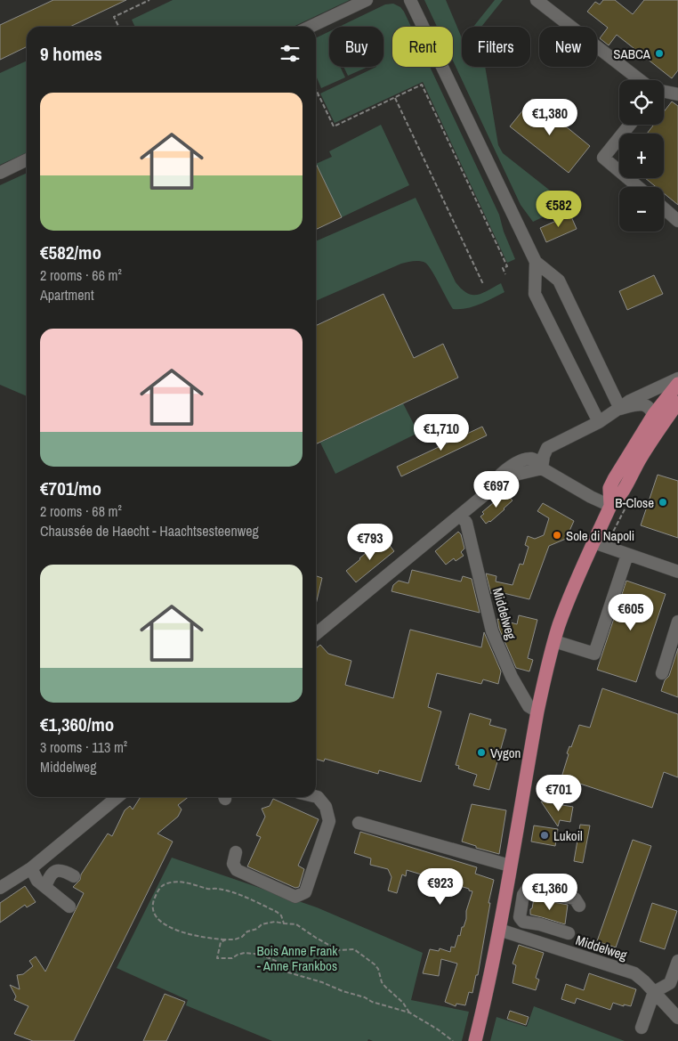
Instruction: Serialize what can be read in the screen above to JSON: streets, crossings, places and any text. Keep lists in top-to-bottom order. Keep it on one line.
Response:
{"streets":{"street":["Middelweg"]},"parks":["Bois Anne Frank - Anne Frankbos"],"places":["SABCA","B-Close","Sole di Napoli","Vygon","Lukoil"],"page":{"chip":["Buy","Rent","Filters","New"],"heading":"9 homes","map_buttons":["+","−"],"list":[{"name":"€582/mo","note":"2 rooms · 66 m² · Apartment"},{"name":"€701/mo","note":"2 rooms · 68 m² · Chaussée de Haecht - Haachtsesteenweg"},{"name":"€1,360/mo","note":"3 rooms · 113 m² · Middelweg"}],"price":["€1,380","€582","€1,710","€697","€793","€605","€701","€923","€1,360"]}}
